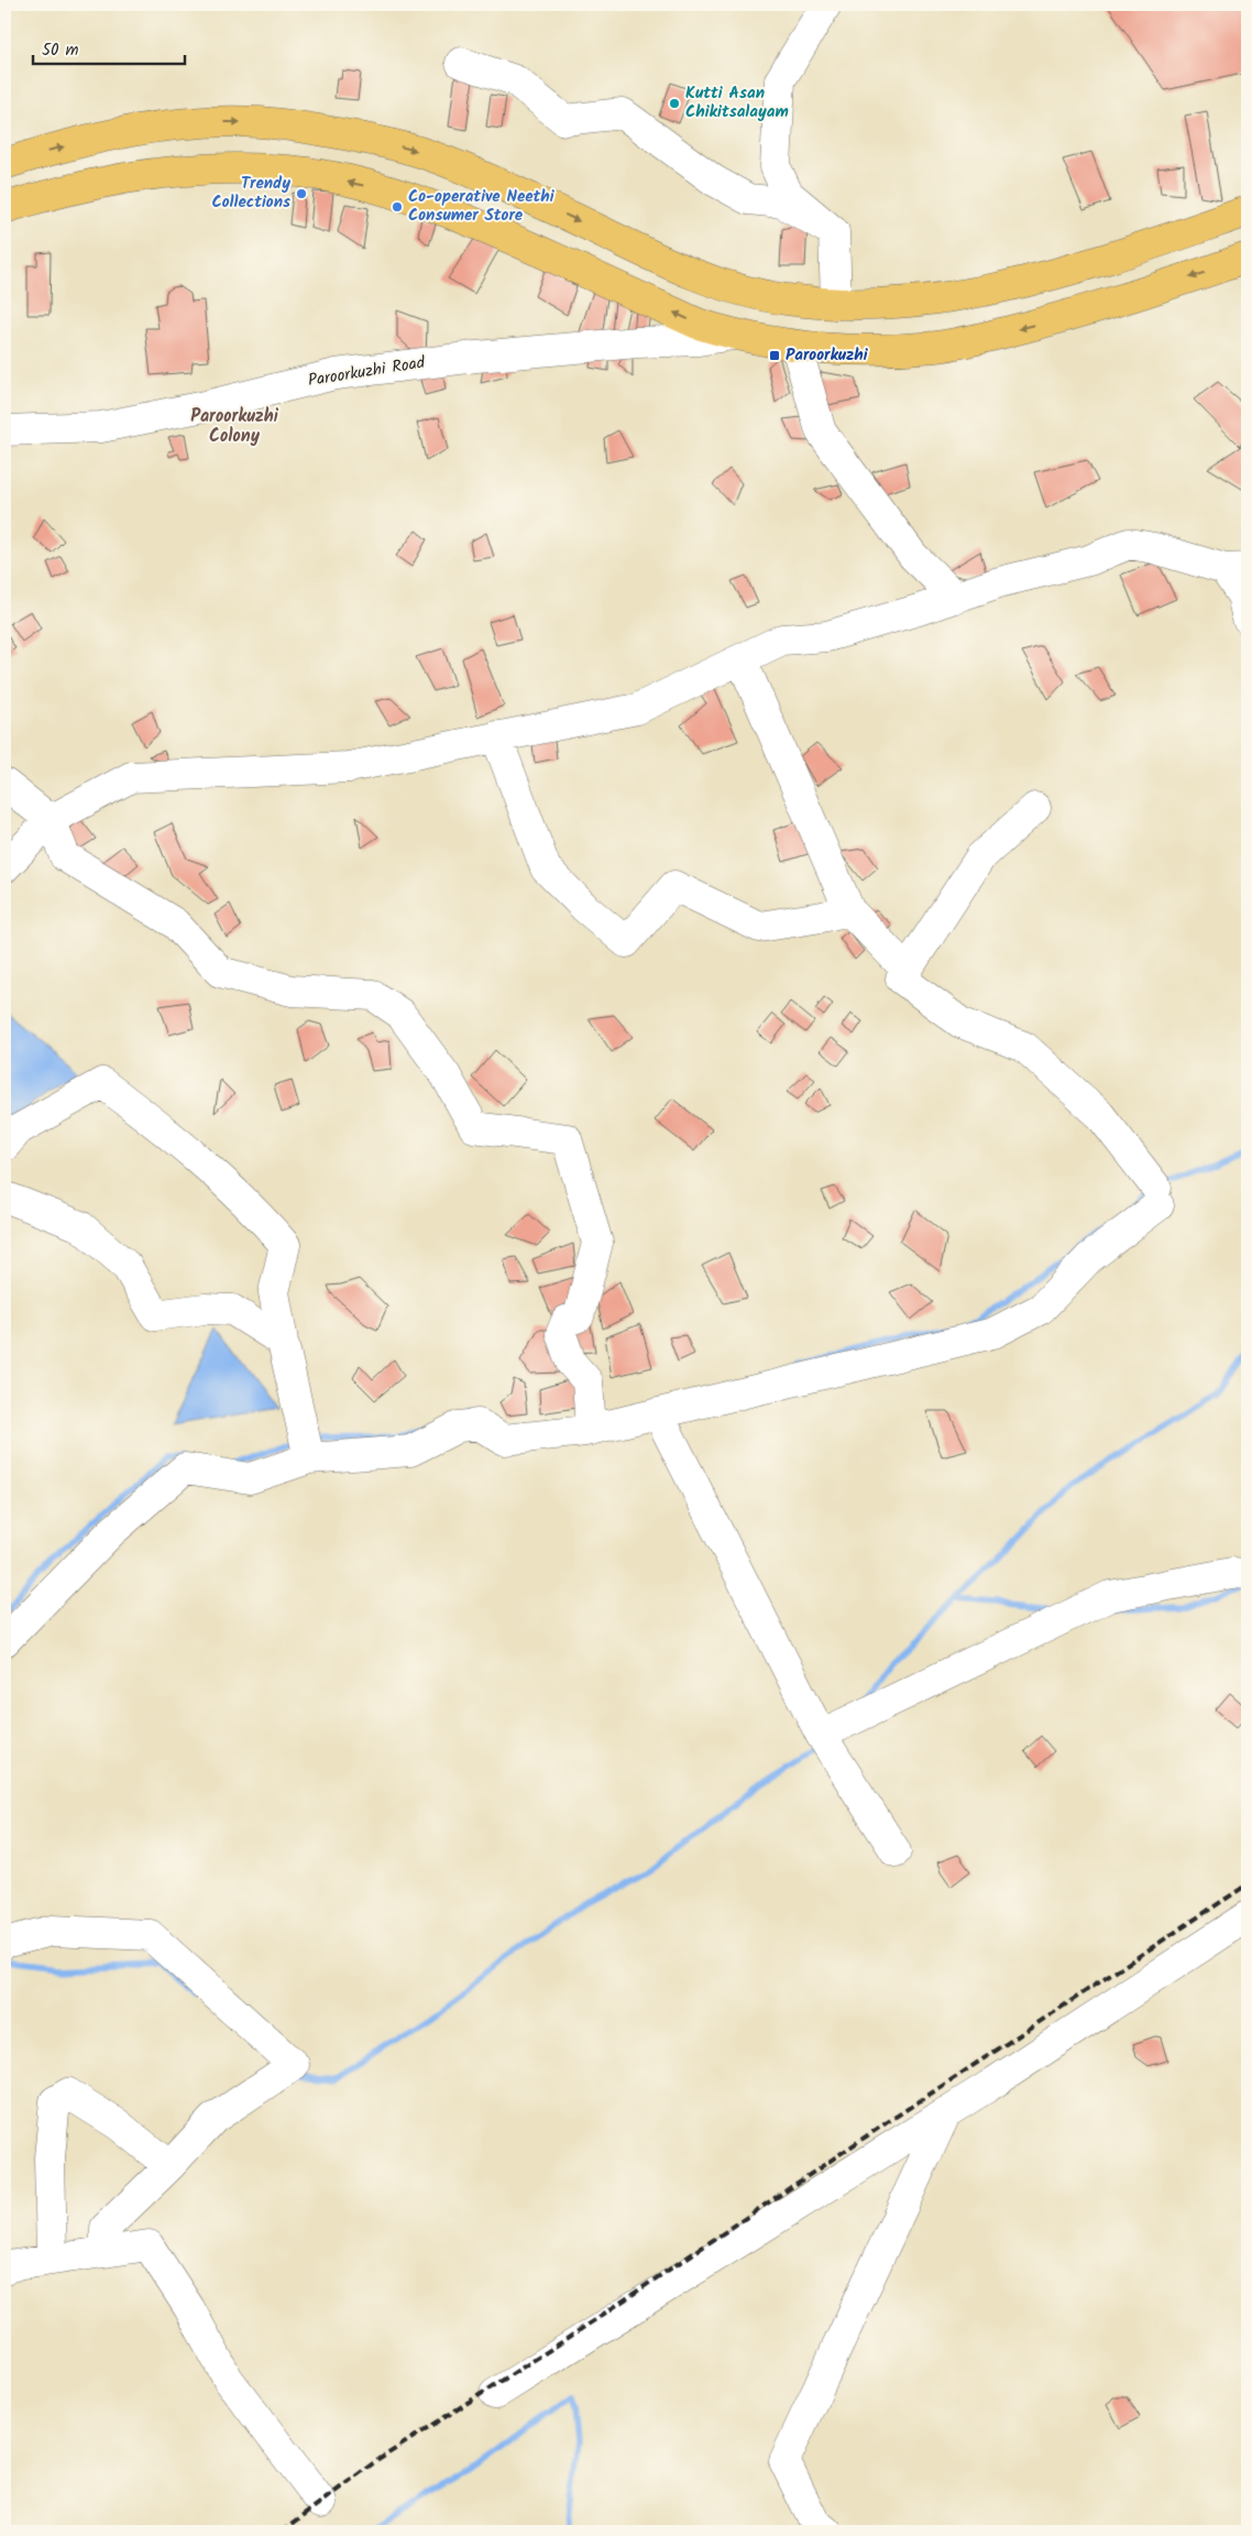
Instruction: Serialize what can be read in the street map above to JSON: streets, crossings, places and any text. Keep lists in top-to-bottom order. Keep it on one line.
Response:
{"streets":{"street":["Paroorkuzhi Road"]},"districts":["Paroorkuzhi Colony"],"places":{"other":["Kutti Asan Chikitsalayam","Trendy Collections","Co-operative Neethi Consumer Store"],"transit":["Paroorkuzhi"]},"scale_bar":"50 m"}
